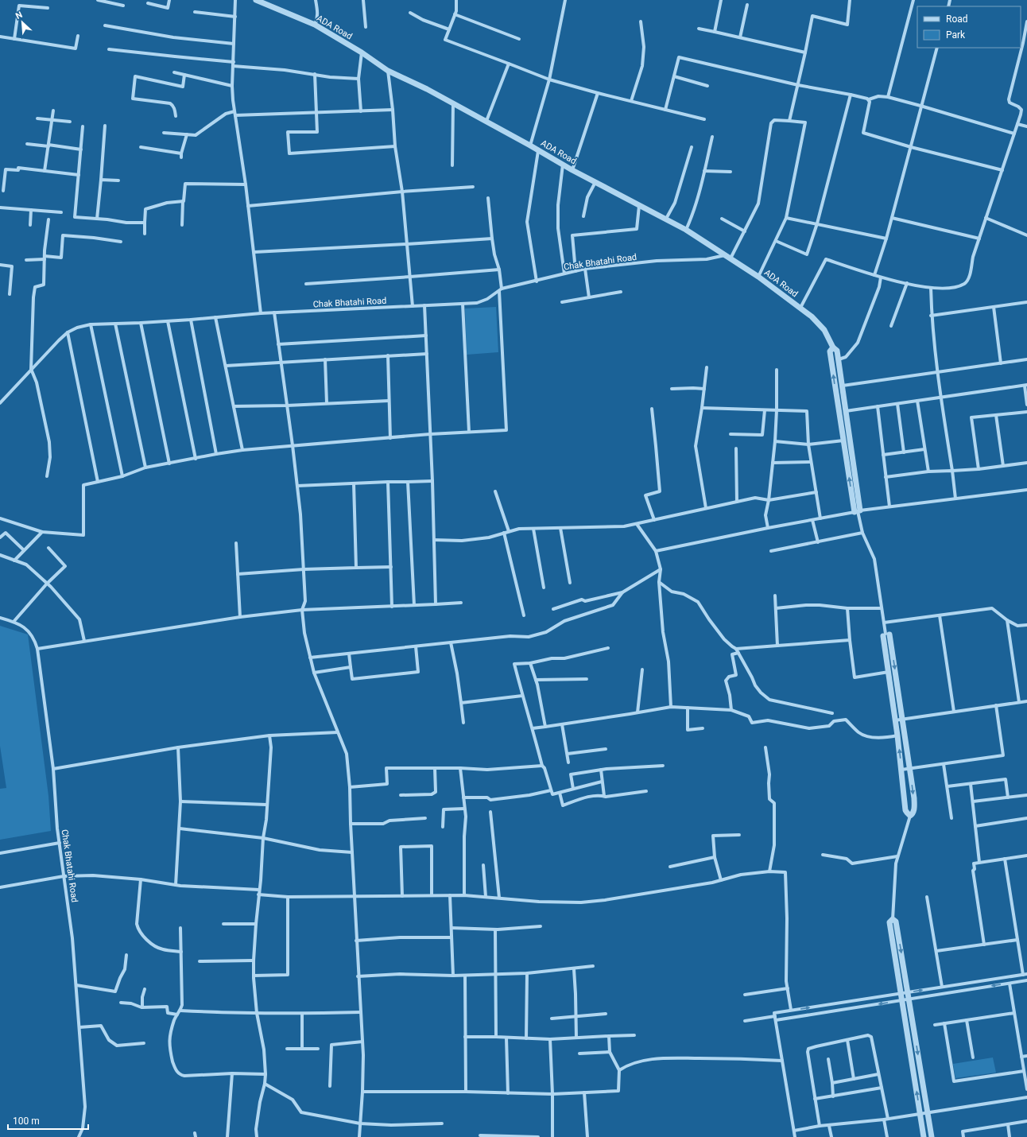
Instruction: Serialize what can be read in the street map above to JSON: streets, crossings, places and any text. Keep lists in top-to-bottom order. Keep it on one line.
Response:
{"streets":{"street":["ADA Road","Chak Bhatahi Road"]},"crossings":[["ADA Road","Chak Bhatahi Road"]],"legend":["Road","Park"],"scale_bar":"100 m","north":"top left"}
